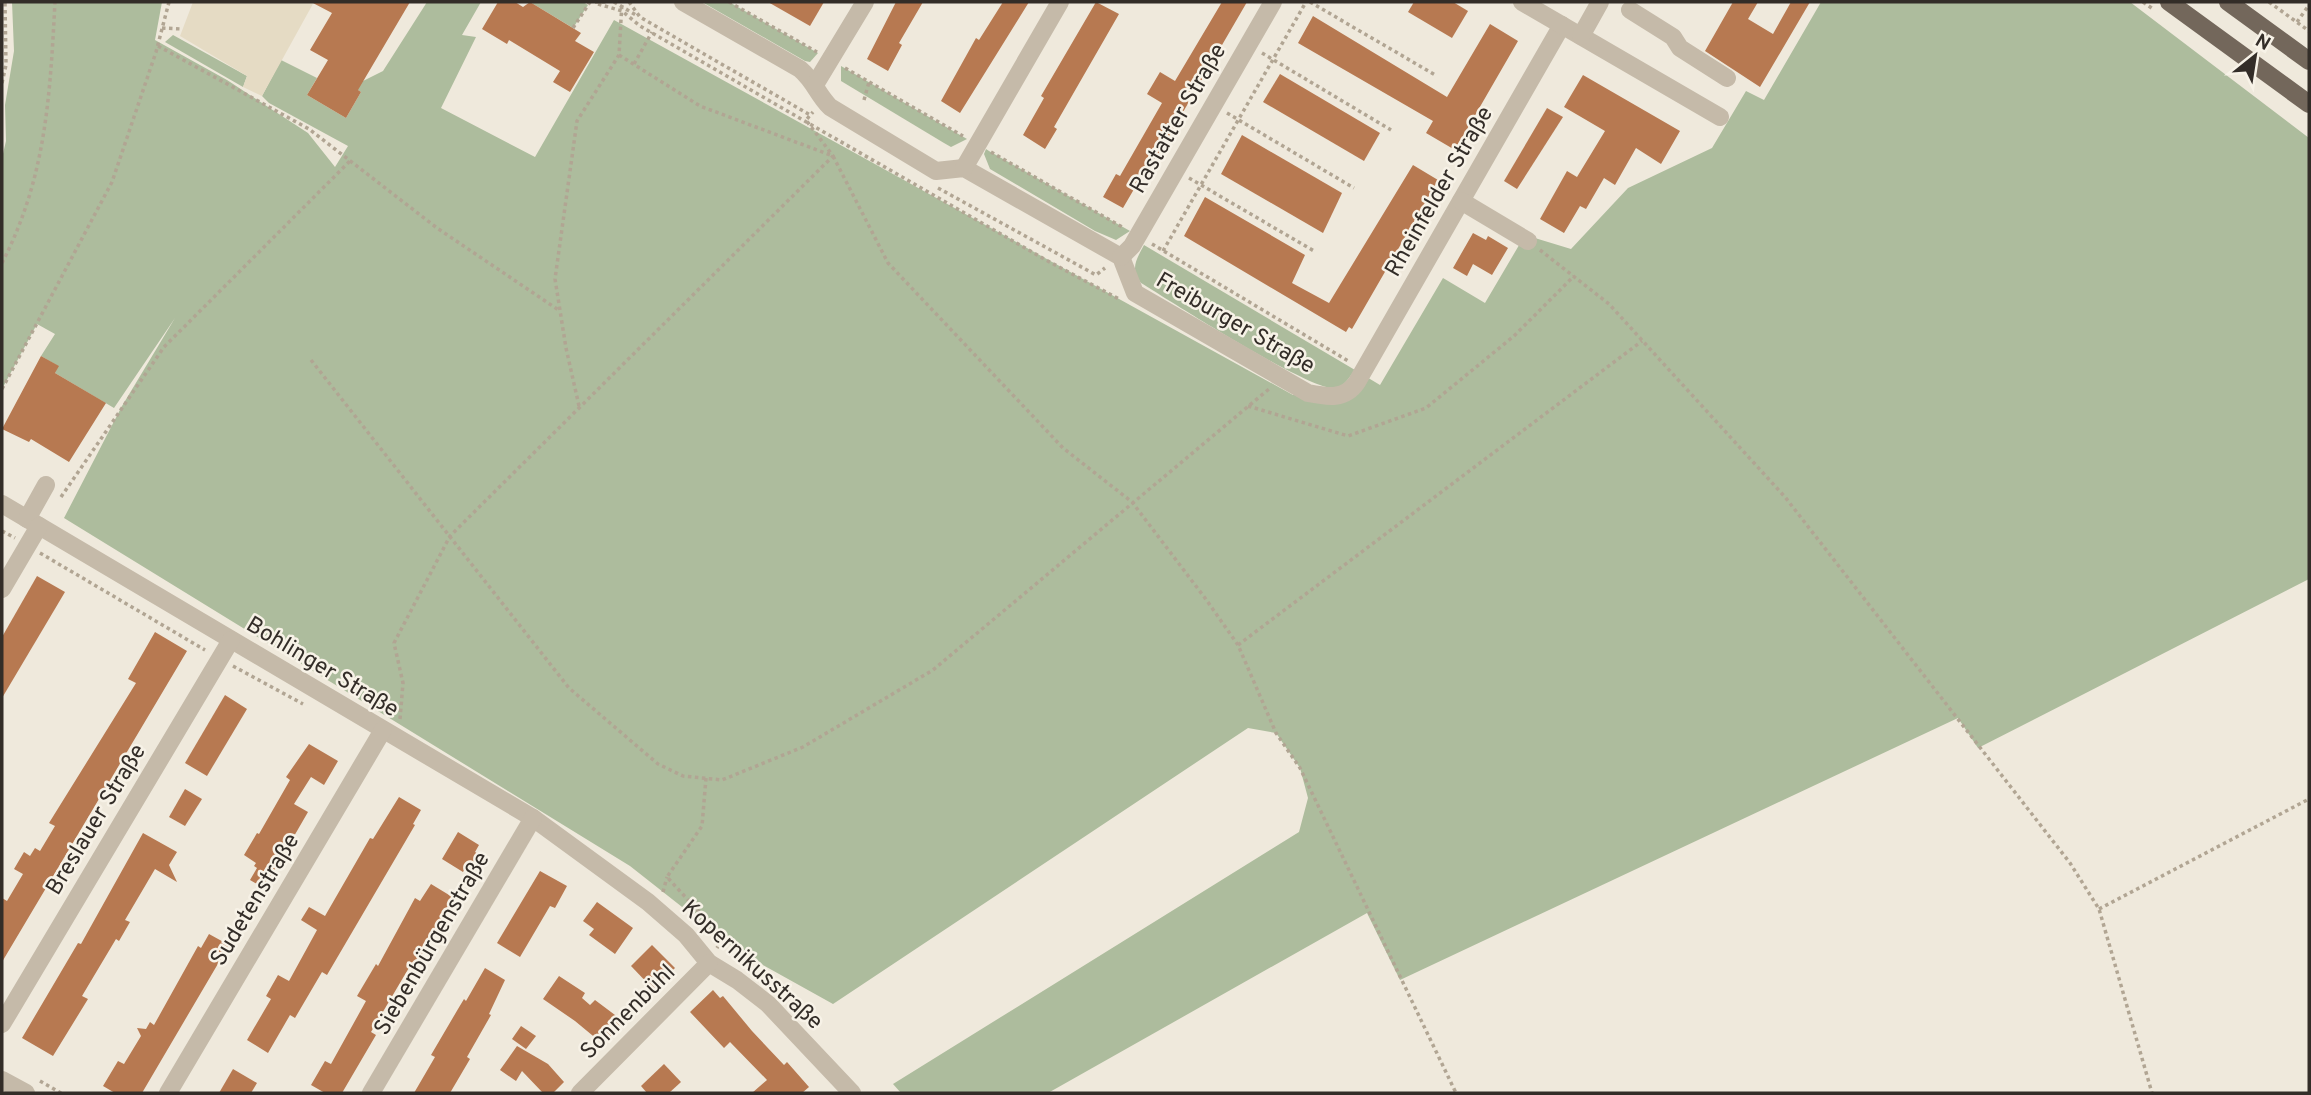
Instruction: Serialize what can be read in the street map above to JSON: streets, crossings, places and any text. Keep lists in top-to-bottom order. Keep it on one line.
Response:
{"streets":{"street":["Rastatter Straße","Rheinfelder Straße","Freiburger Straße","Bohlinger Straße","Breslauer Straße","Sudetenstraße","Siebenbürgenstraße","Kopernikusstraße","Sonnenbühl"]},"crossings":[["Rastatter Straße","Freiburger Straße"],["Rheinfelder Straße","Freiburger Straße"],["Bohlinger Straße","Breslauer Straße"],["Bohlinger Straße","Sudetenstraße"],["Bohlinger Straße","Siebenbürgenstraße"],["Bohlinger Straße","Kopernikusstraße"],["Kopernikusstraße","Sonnenbühl"]],"north":"top right"}
